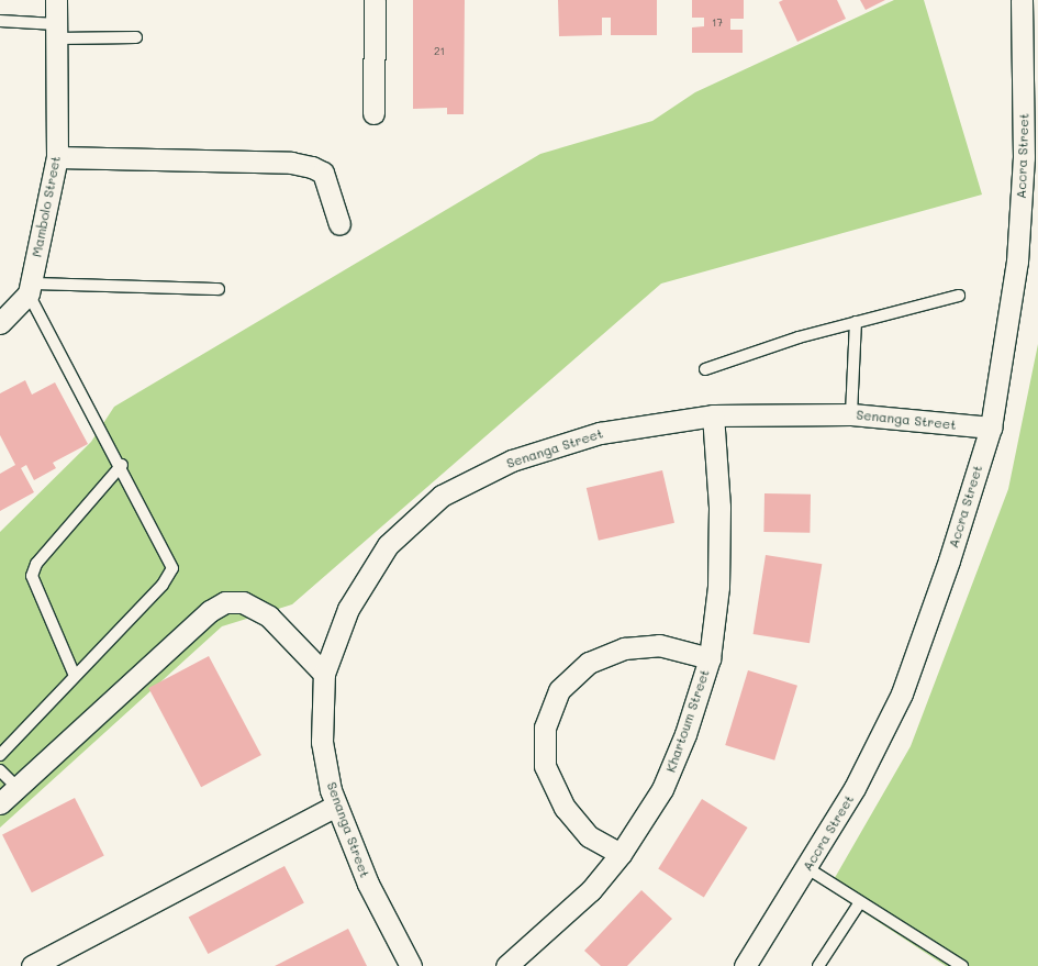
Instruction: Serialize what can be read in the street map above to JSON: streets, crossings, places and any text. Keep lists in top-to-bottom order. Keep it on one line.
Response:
{"streets":{"street":["Accra Street","Mambolo Street","Senanga Street","Khartoum Street"]},"crossings":[["Accra Street","Senanga Street"],["Senanga Street","Khartoum Street"]],"house_numbers":["17","21"]}
